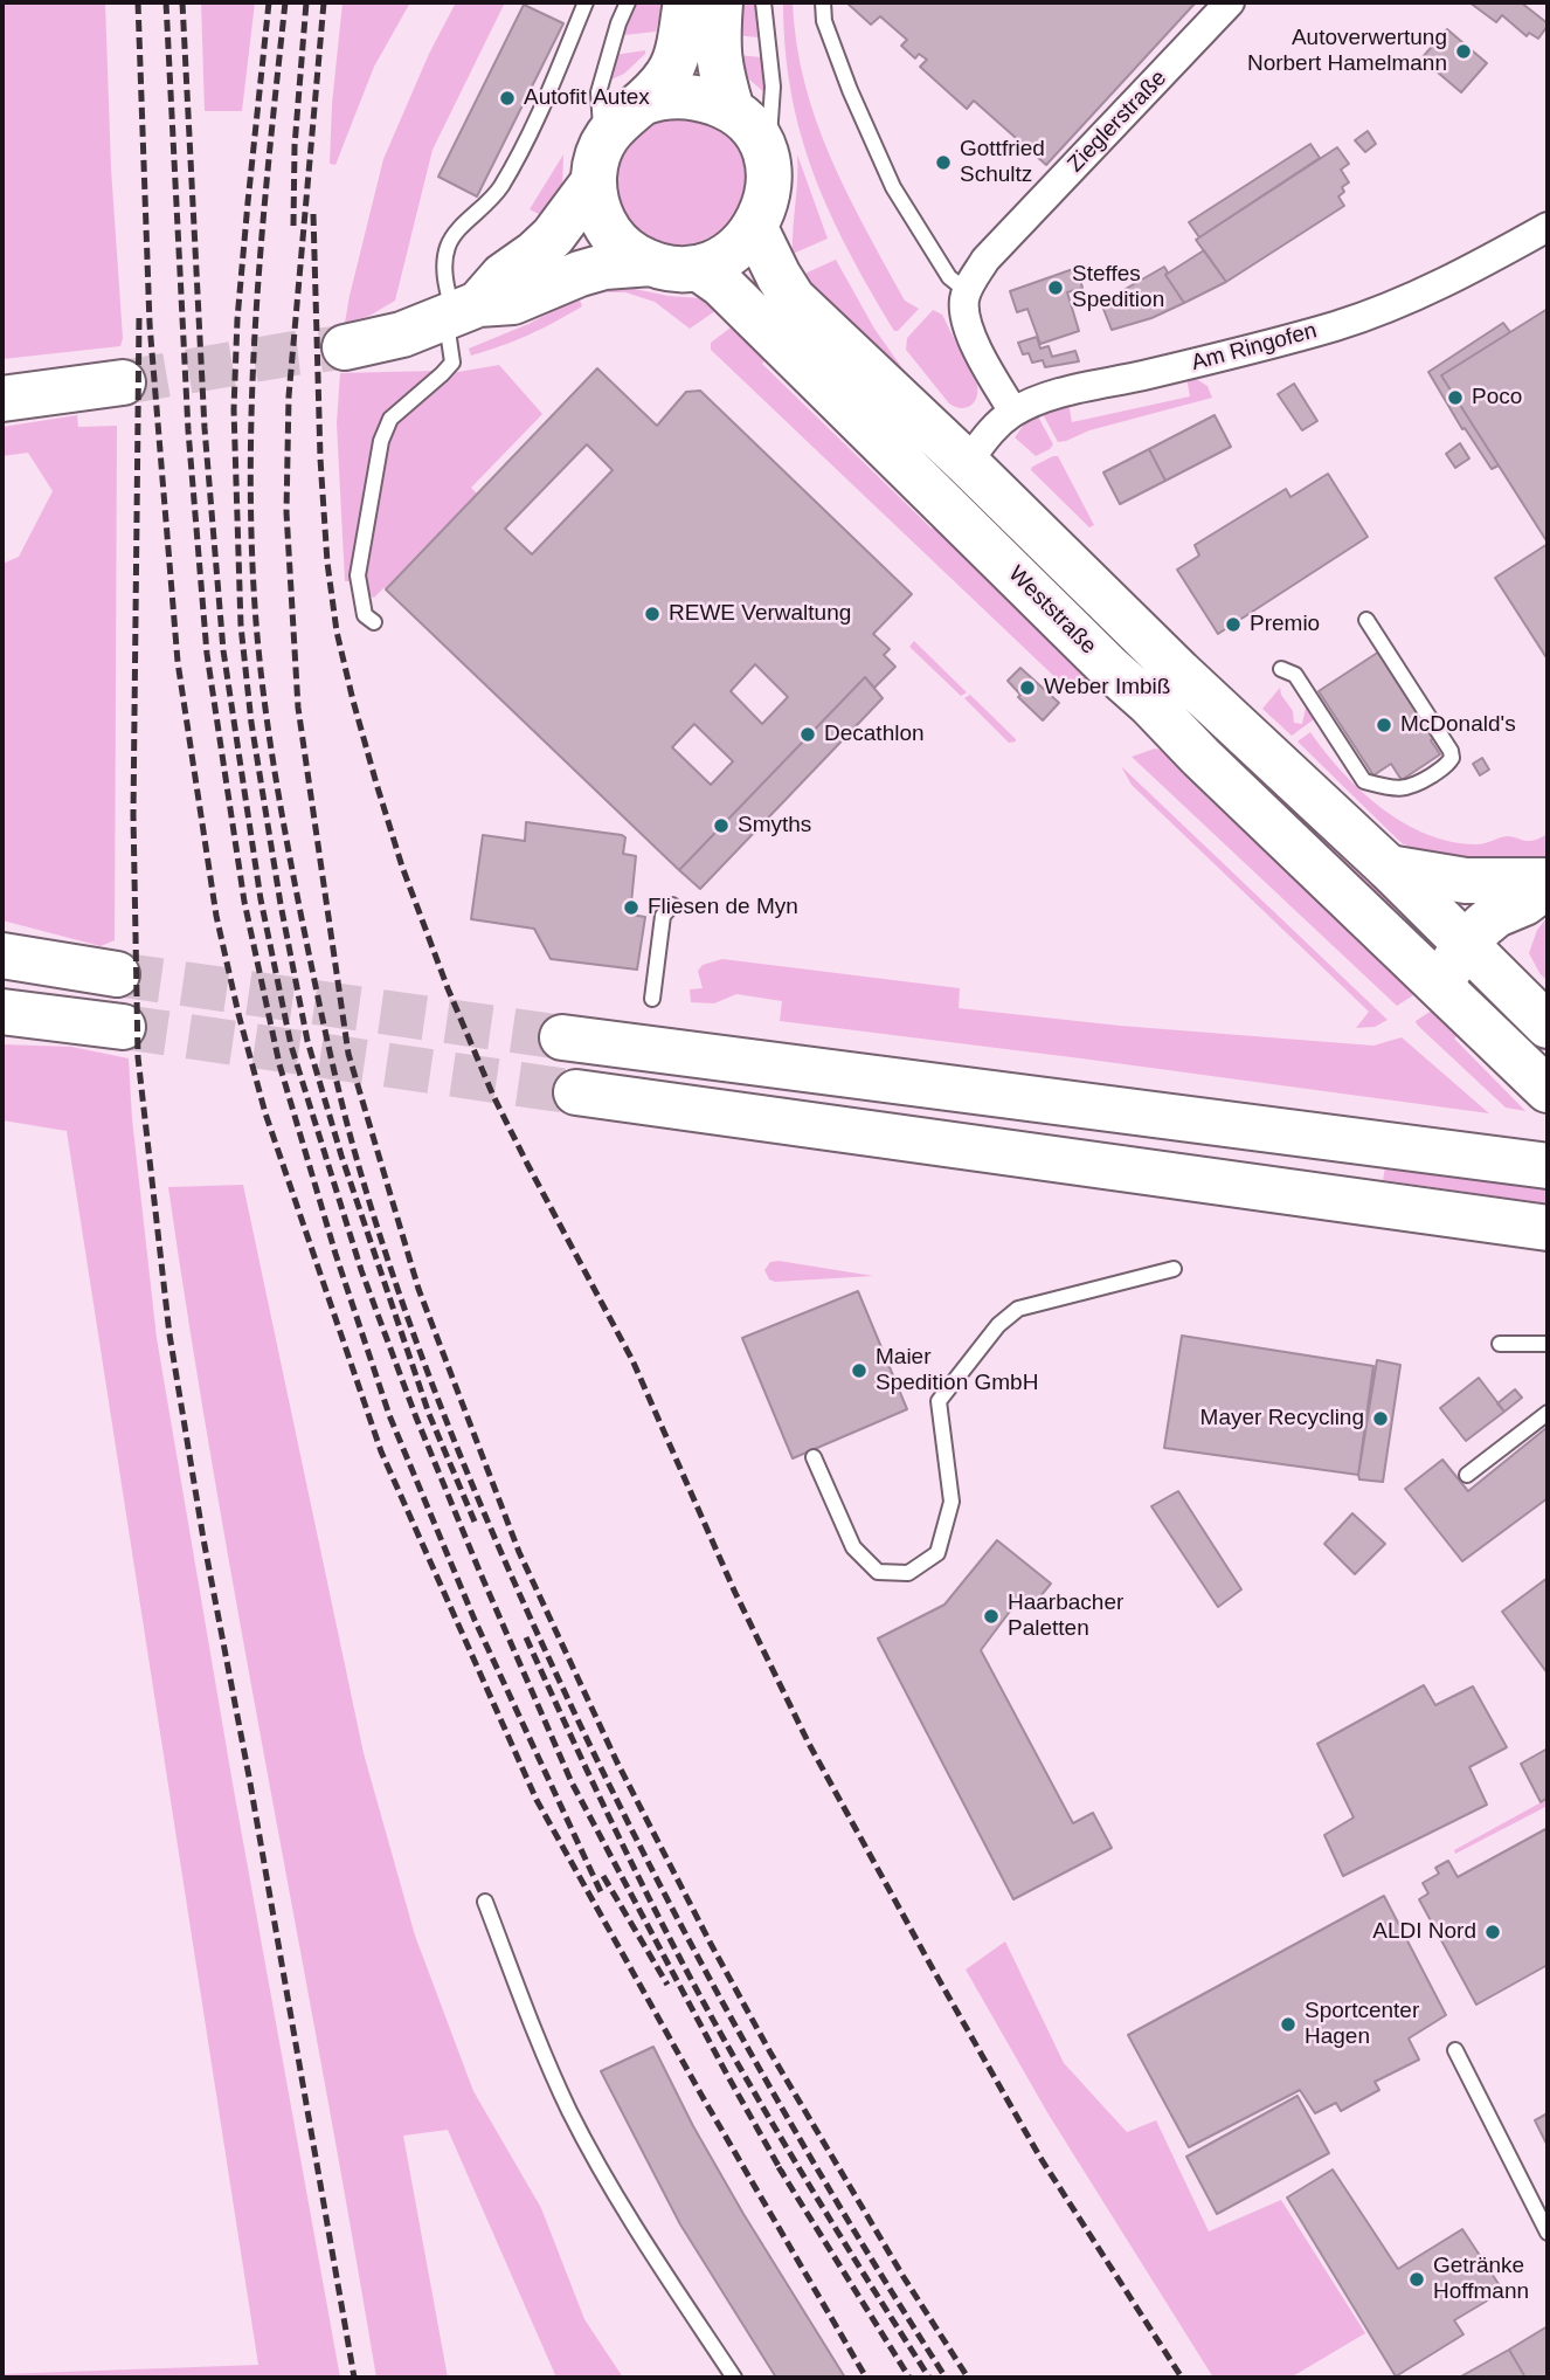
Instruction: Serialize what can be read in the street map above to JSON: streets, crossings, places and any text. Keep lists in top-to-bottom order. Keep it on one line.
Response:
{"streets":{"main road":["Weststraße"],"street":["Zieglerstraße","Am Ringofen"]},"crossings":[["Am Ringofen","Weststraße"]],"places":["Autoverwertung Norbert Hamelmann","Autofit Autex","Gottfried Schultz","Steffes Spedition","Poco","REWE Verwaltung","Premio","Weber Imbiß","McDonald's","Decathlon","Smyths","Fliesen de Myn","Maier Spedition GmbH","Mayer Recycling","Haarbacher Paletten","ALDI Nord","Sportcenter Hagen","Getränke Hoffmann"]}
